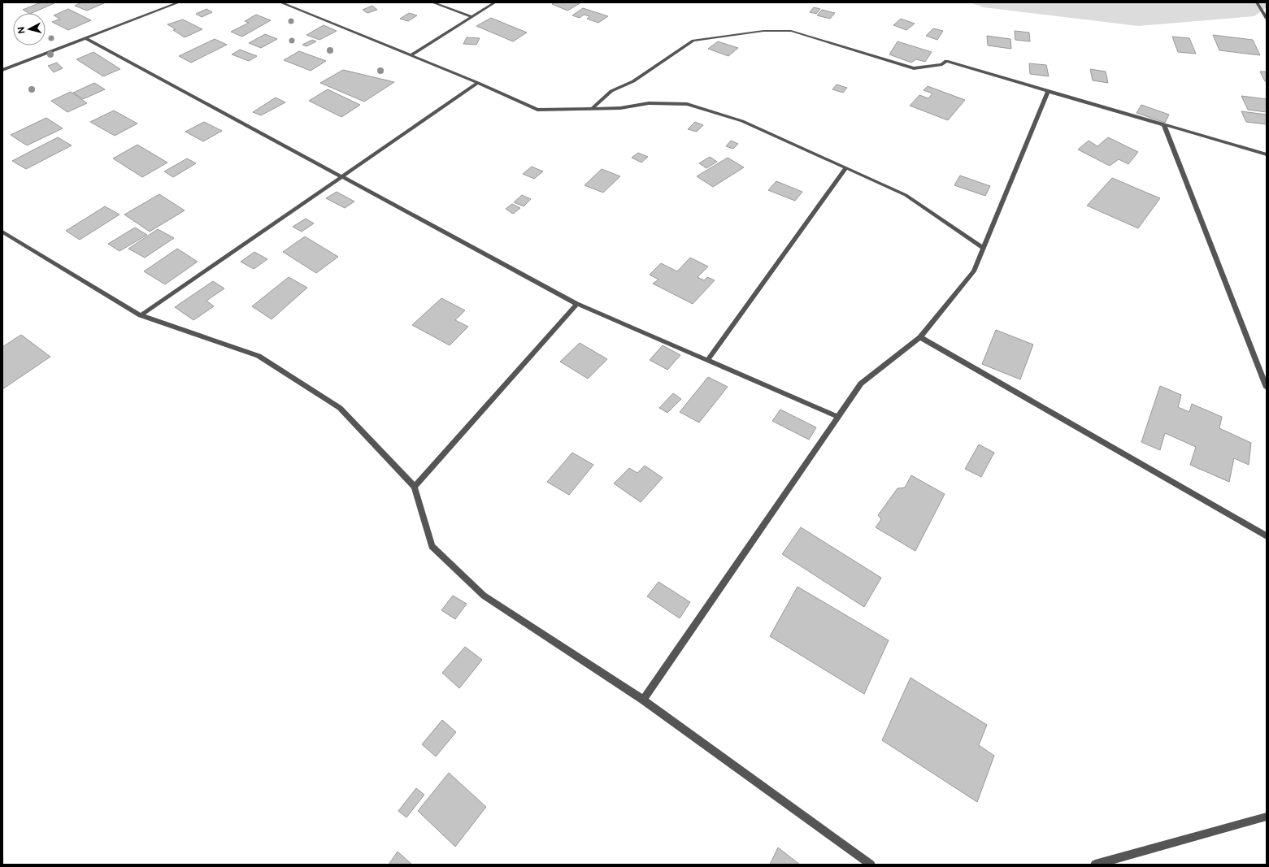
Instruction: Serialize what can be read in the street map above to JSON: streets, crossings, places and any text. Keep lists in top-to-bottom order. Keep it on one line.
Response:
{"north":"left"}
